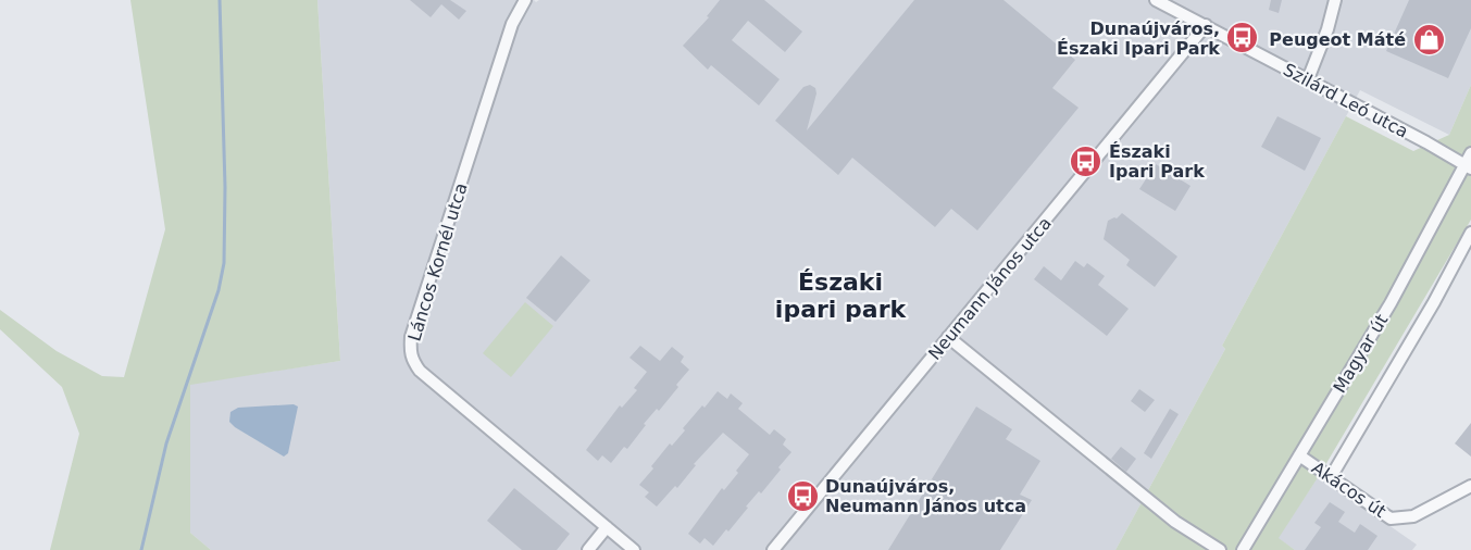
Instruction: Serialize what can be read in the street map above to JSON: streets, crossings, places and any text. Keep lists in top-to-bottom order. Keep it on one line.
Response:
{"streets":{"street":["Szilárd Leó utca","Láncos Kornél utca","Neumann János utca","Magyar út","Akácos út"]},"crossings":[["Szilárd Leó utca","Neumann János utca"],["Szilárd Leó utca","Magyar út"],["Magyar út","Akácos út"]],"districts":["Északi ipari park"],"places":{"bus stop":["Dunaújváros, Északi Ipari Park","Északi Ipari Park","Dunaújváros, Neumann János utca"],"shop":["Peugeot Máté"]}}
